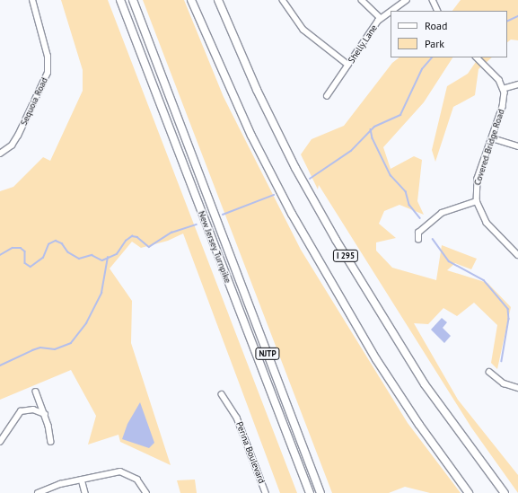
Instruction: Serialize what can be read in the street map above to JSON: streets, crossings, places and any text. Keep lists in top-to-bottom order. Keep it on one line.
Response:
{"streets":{"highway":["New Jersey Turnpike","I 295","NJTP"],"street":["Shelly Lane","Sequoia Road","Covered Bridge Road","Perina Boulevard"]},"legend":["Road","Park"]}
